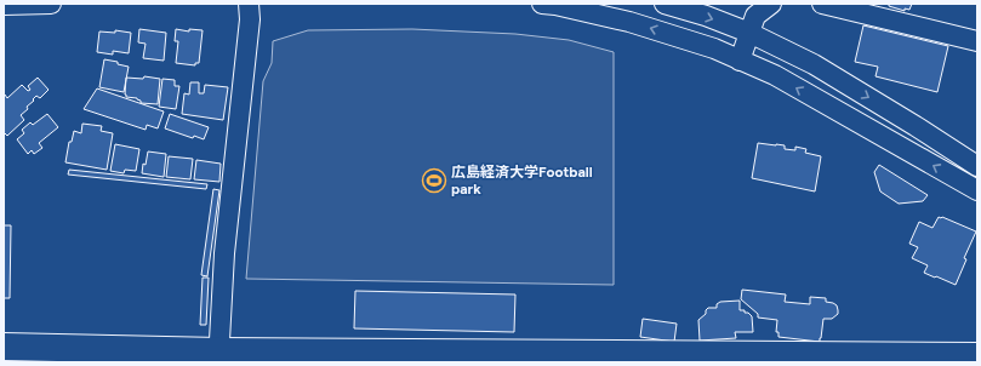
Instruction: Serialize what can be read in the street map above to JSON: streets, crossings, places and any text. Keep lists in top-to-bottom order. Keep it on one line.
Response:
{"places":{"sports":["広島経済大学Football park"]}}
